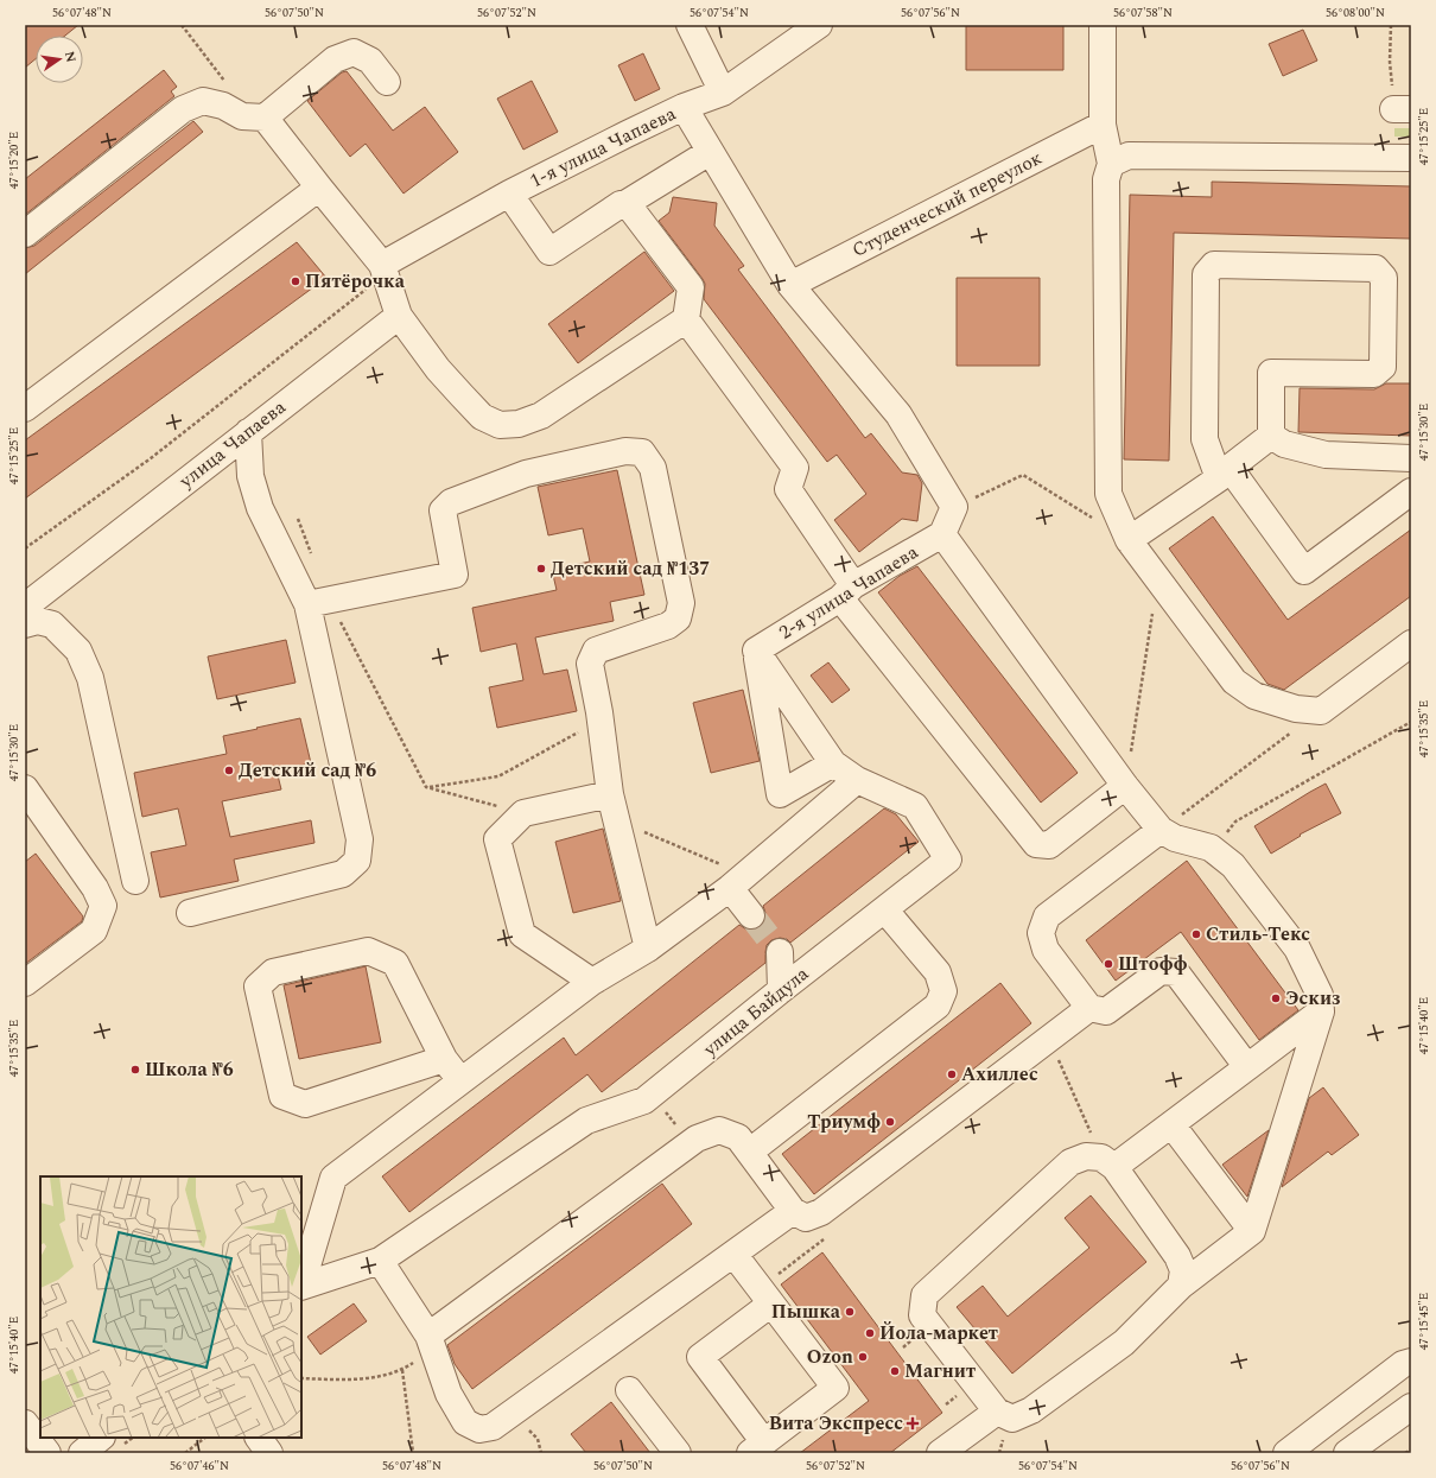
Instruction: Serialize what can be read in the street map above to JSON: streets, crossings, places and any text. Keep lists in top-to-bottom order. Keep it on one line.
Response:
{"streets":{"street":["1-я улица Чапаева","Студенческий переулок","улица Чапаева","2-я улица Чапаева","улица Байдула"]},"crossings":[["2-я улица Чапаева","улица Байдула"]],"places":{"other":["Пятёрочка","Детский сад №137","Детский сад №6","Стиль-Текс","Штофф","Эскиз","Школа №6","Ахиллес","Триумф","Пышка","Йола-маркет","Ozon","Магнит"],"health":["Вита Экспресс"]},"north":"right","coordinates":["56°07'48\"N","56°07'50\"N","56°07'52\"N","56°07'54\"N","56°07'56\"N","56°07'58\"N","56°08'00\"N","47°15'25\"E","47°15'20\"E","47°15'30\"E","47°15'35\"E","47°15'40\"E","47°15'45\"E","56°07'46\"N"]}
